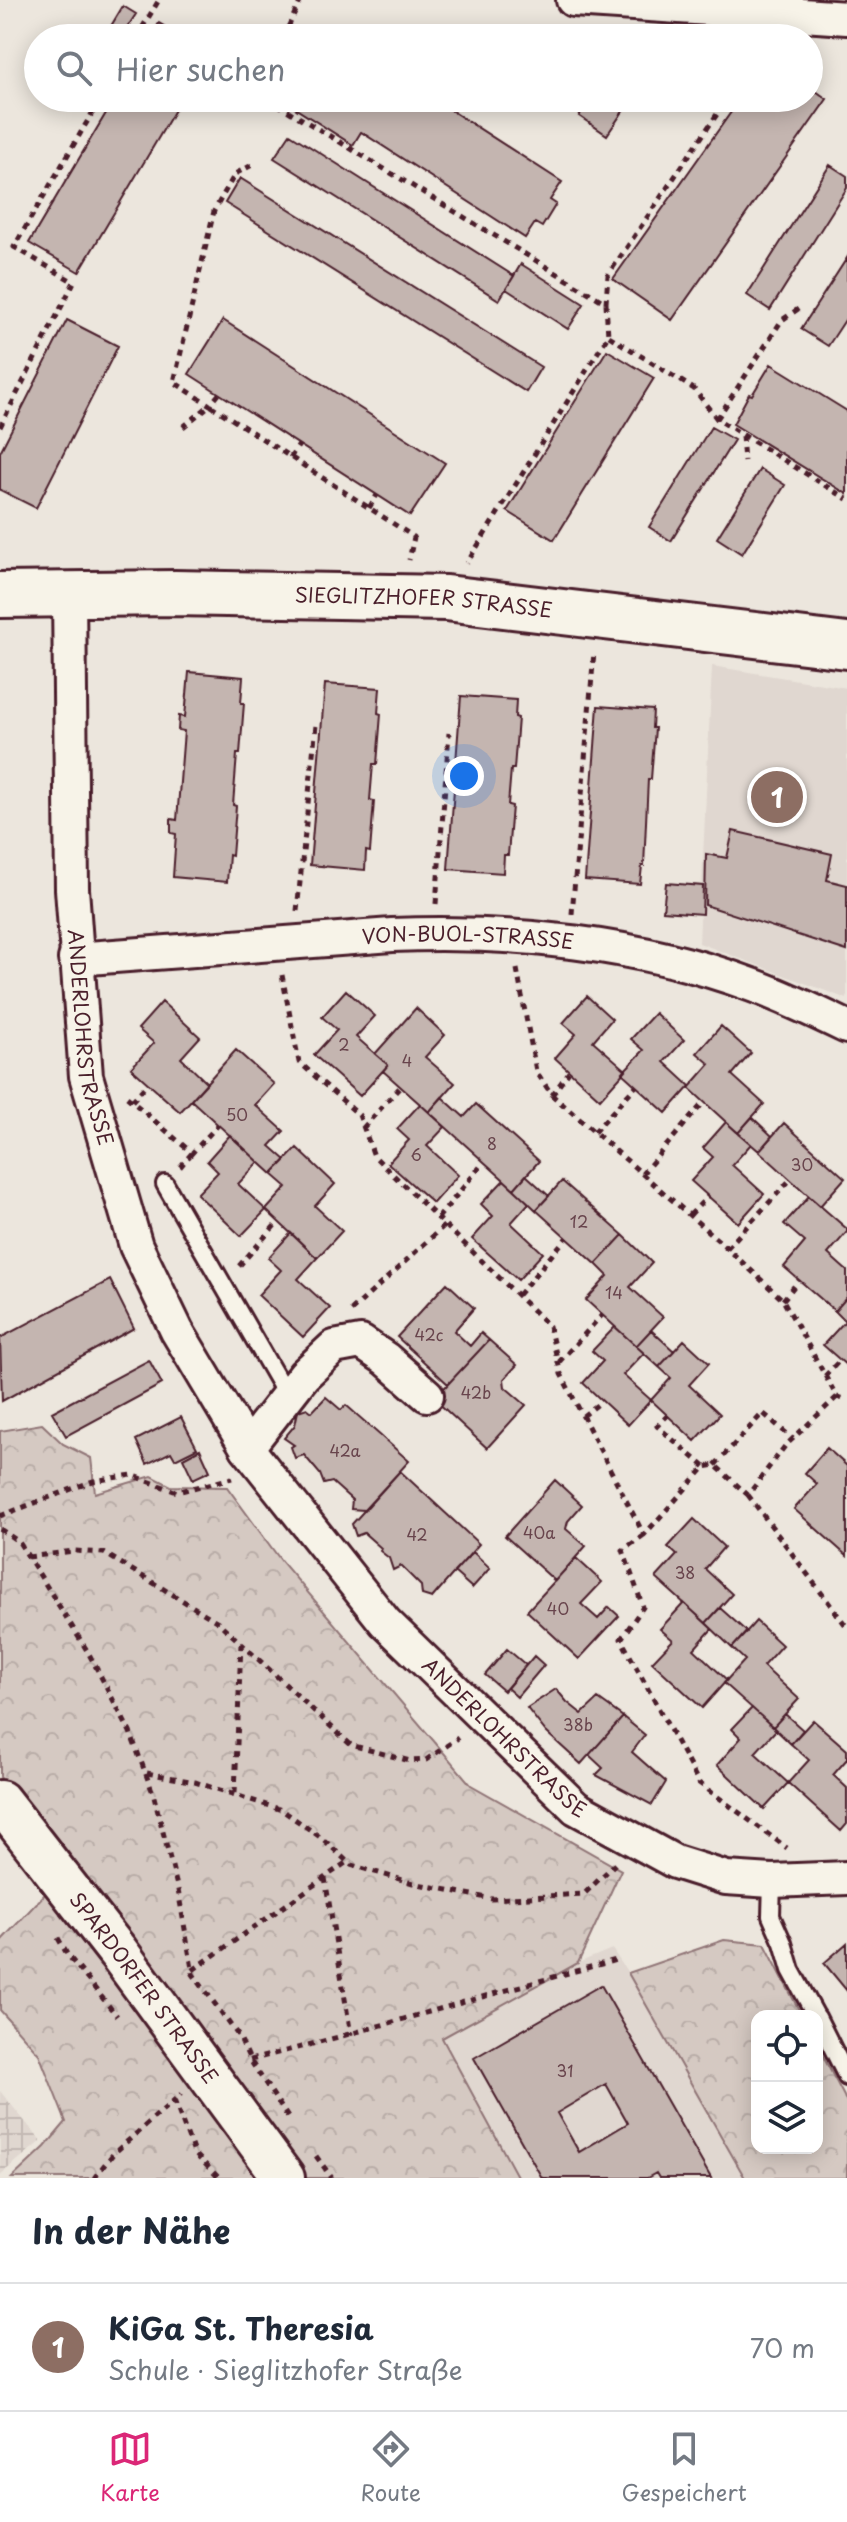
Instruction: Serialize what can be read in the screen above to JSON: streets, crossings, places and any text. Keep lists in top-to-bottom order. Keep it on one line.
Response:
{"streets":{"main road":["SIEGLITZHOFER STRASSE"],"street":["VON-BUOL-STRASSE","ANDERLOHRSTRASSE","SPARDORFER STRASSE"]},"crossings":[["SIEGLITZHOFER STRASSE","ANDERLOHRSTRASSE"],["VON-BUOL-STRASSE","ANDERLOHRSTRASSE"]],"house_numbers":["2","4","50","8","6","30","12","14","42c","42b","42a","40a","42","38","40","38b","31"],"page":{"search":"Hier suchen","pins":"1","heading":"In der Nähe","list":[{"mark":"1","name":"KiGa St. Theresia","note":"Schule · Sieglitzhofer Straße","value":"70 m"}],"nav":["Karte","Route","Gespeichert"]}}
